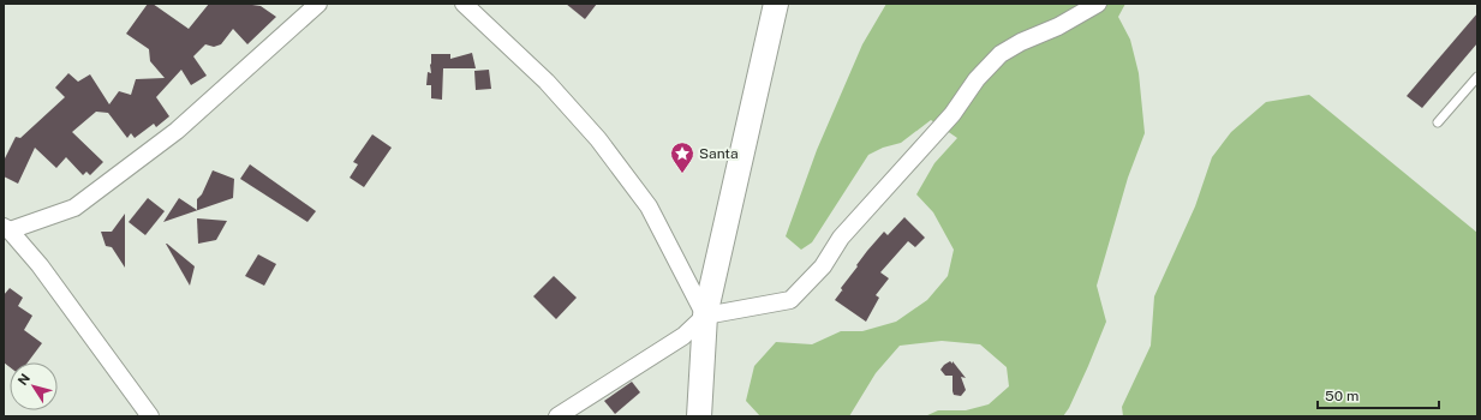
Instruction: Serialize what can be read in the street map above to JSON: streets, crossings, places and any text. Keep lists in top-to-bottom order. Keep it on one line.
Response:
{"places":{"place":["Santa"]},"scale_bar":"50 m","north":"top left"}
